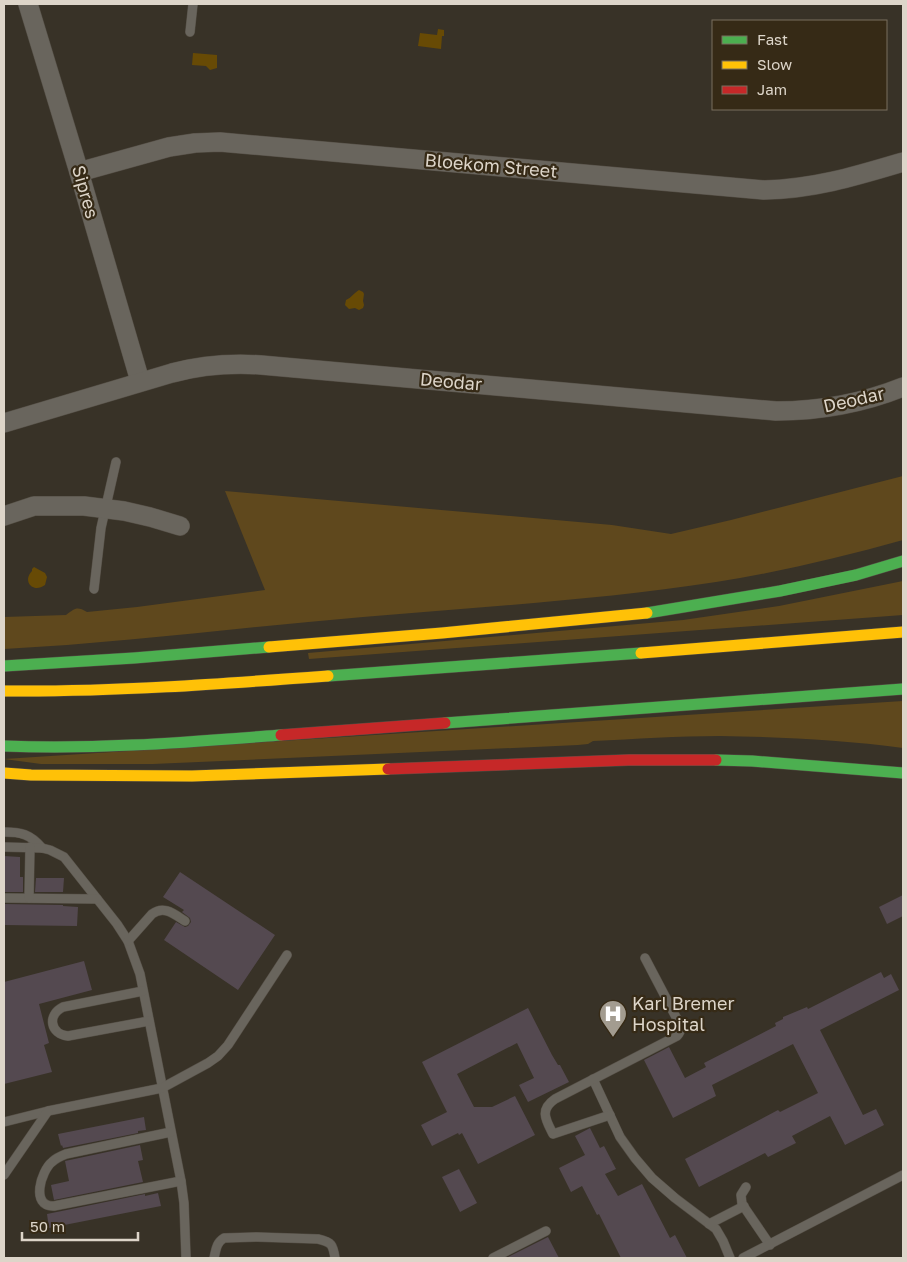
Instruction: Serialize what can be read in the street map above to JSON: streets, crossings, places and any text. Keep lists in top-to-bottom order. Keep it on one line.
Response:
{"streets":{"street":["Bloekom Street","Sipres","Deodar"]},"crossings":[["Bloekom Street","Sipres"],["Sipres","Deodar"]],"places":{"hospital":["Karl Bremer Hospital"]},"legend":["Fast","Slow","Jam"],"scale_bar":"50 m"}
